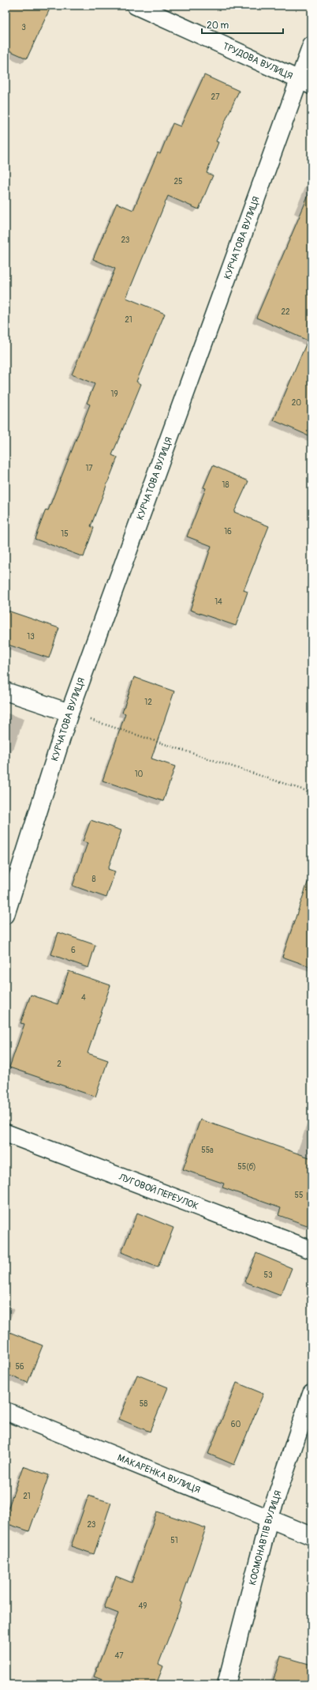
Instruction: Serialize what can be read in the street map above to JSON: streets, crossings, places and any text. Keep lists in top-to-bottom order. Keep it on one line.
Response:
{"streets":{"street":["ТРУДОВА ВУЛИЦЯ","КУРЧАТОВА ВУЛИЦЯ","ЛУГОВОЙ ПЕРЕУЛОК","МАКАРЕНКА ВУЛИЦЯ","КОСМОНАВТІВ ВУЛИЦЯ"]},"crossings":[["ТРУДОВА ВУЛИЦЯ","КУРЧАТОВА ВУЛИЦЯ"],["МАКАРЕНКА ВУЛИЦЯ","КОСМОНАВТІВ ВУЛИЦЯ"]],"house_numbers":["3","27","25","23","22","21","19","20","17","18","16","15","14","13","12","10","8","6","4","2","55а","55(б)","55","53","56","58","60","21","23","51","49","47"],"scale_bar":"20 m"}
